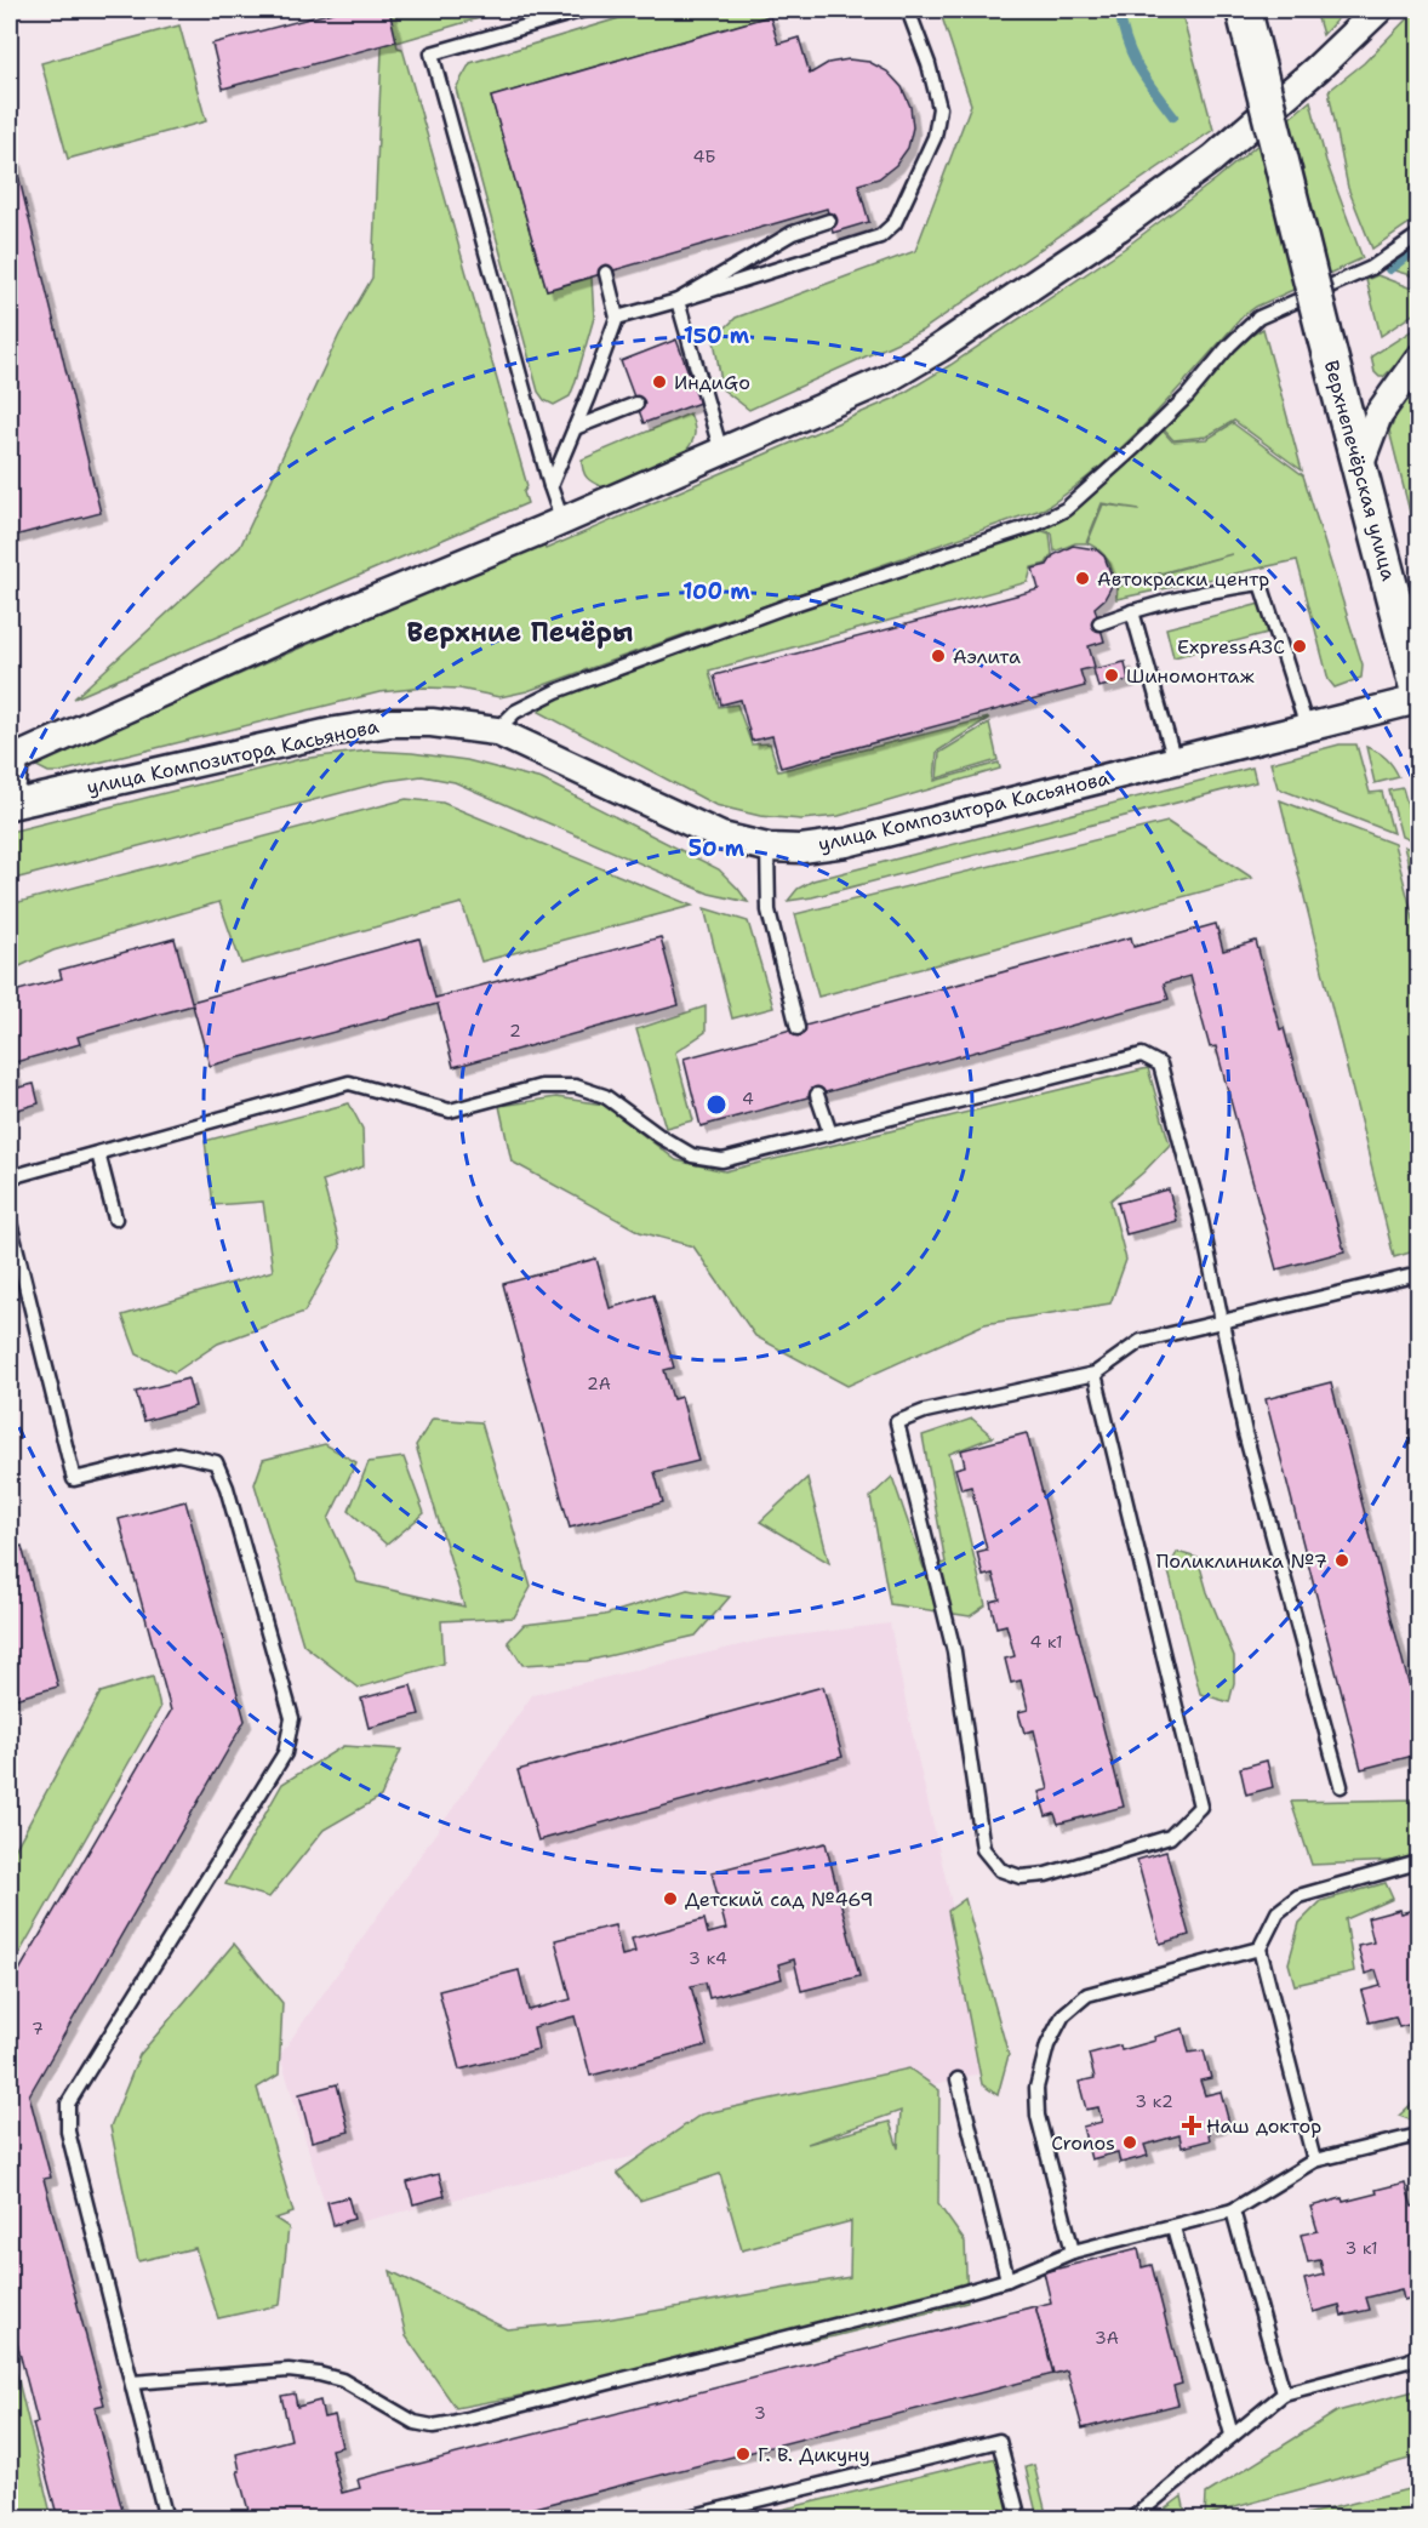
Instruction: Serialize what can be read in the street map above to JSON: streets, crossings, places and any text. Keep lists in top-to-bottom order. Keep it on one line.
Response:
{"streets":{"street":["Верхнепечёрская улица","улица Композитора Касьянова"]},"districts":["Верхние Печёры"],"places":{"other":["ИндиGo","Автокраски центр","ExpressАЗС","Аэлита","Шиномонтаж","Поликлиника №7","Детский сад №469","Cronos","Г. В. Дикуну"],"health":["Наш доктор"]},"house_numbers":["4Б","2","4","2А","4 к1","3 к4","7","3 к2","3 к1","3А","3"],"rings":["150 m","100 m","50 m"]}
